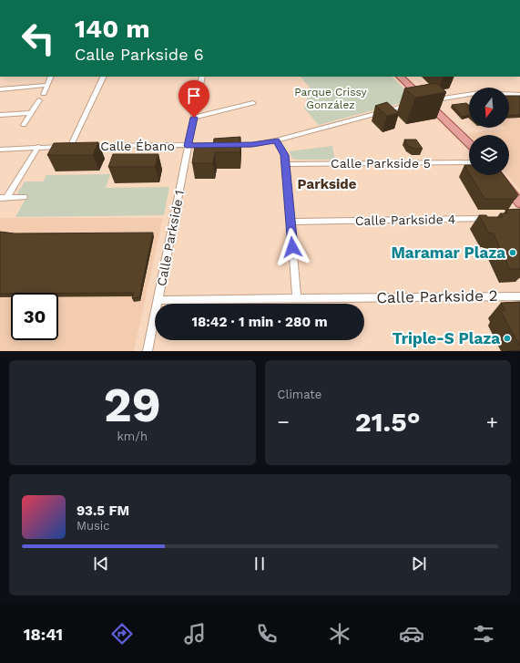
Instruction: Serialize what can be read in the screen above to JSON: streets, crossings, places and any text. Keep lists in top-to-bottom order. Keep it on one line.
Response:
{"streets":{"street":["Calle Ébano","Calle Parkside 5","Calle Parkside 4","Calle Parkside 1","Calle Parkside 2"]},"crossings":[["Calle Ébano","Calle Parkside 1"],["Calle Parkside 1","Calle Parkside 2"]],"districts":["Parkside"],"parks":["Parque Crissy González"],"places":["Maramar Plaza","Triple-S Plaza"],"north":"bottom","page":{"turn":["140 m","Calle Parkside 6"],"limit":"30","trip":"18:42 · 1 min · 280 m","tile":[["29","km/h"],"Climate"],"heat":["−","21.5°","+"],"song":["93.5 FM","Music"],"tabs":"18:41"}}
